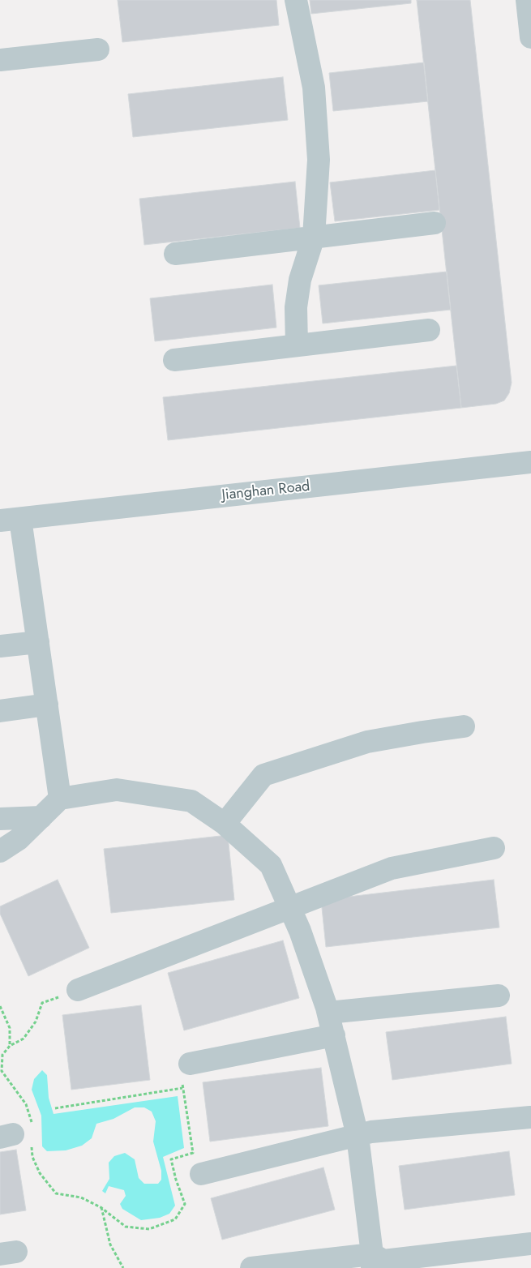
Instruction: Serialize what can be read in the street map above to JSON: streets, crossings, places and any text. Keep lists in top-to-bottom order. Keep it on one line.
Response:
{"streets":{"street":["Jianghan Road"]}}
